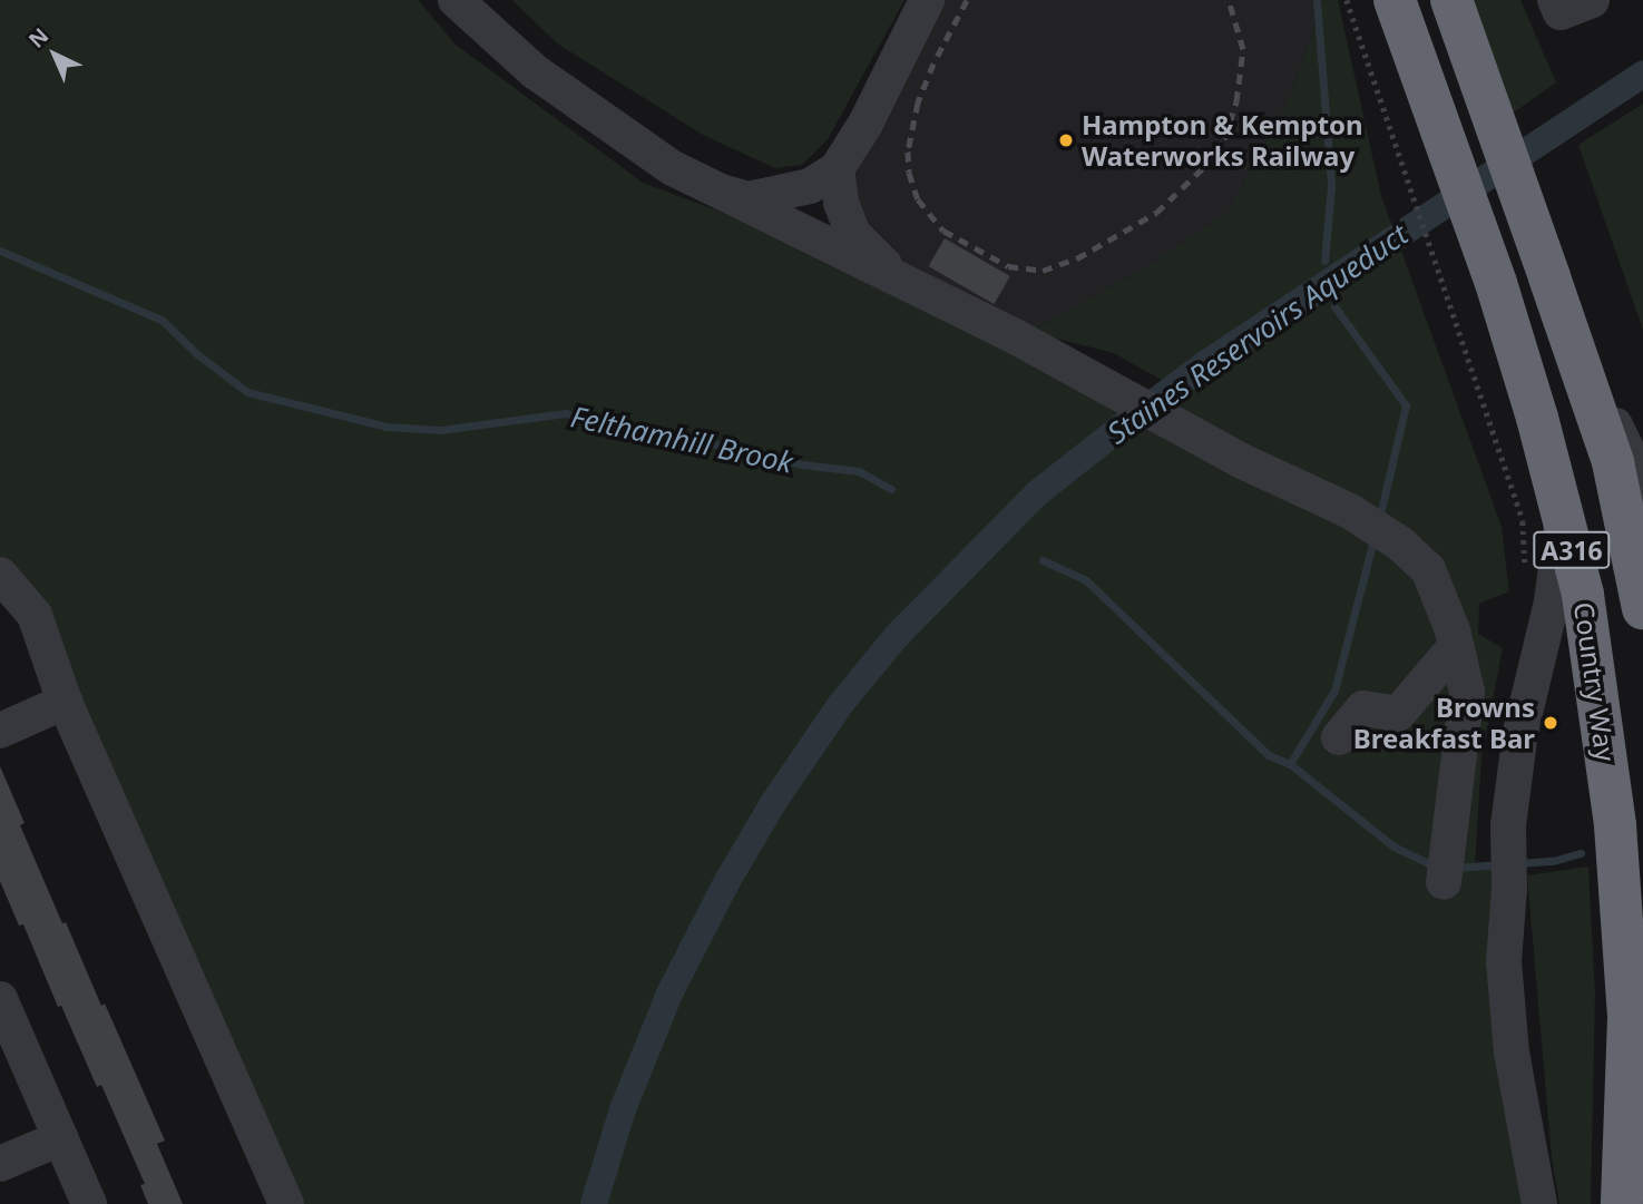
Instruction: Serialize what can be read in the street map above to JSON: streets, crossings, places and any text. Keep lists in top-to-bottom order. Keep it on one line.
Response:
{"streets":{"highway":["A316","Country Way"]},"water":["Staines Reservoirs Aqueduct","Felthamhill Brook"],"places":["Hampton & Kempton Waterworks Railway","Browns Breakfast Bar"],"north":"top left"}
